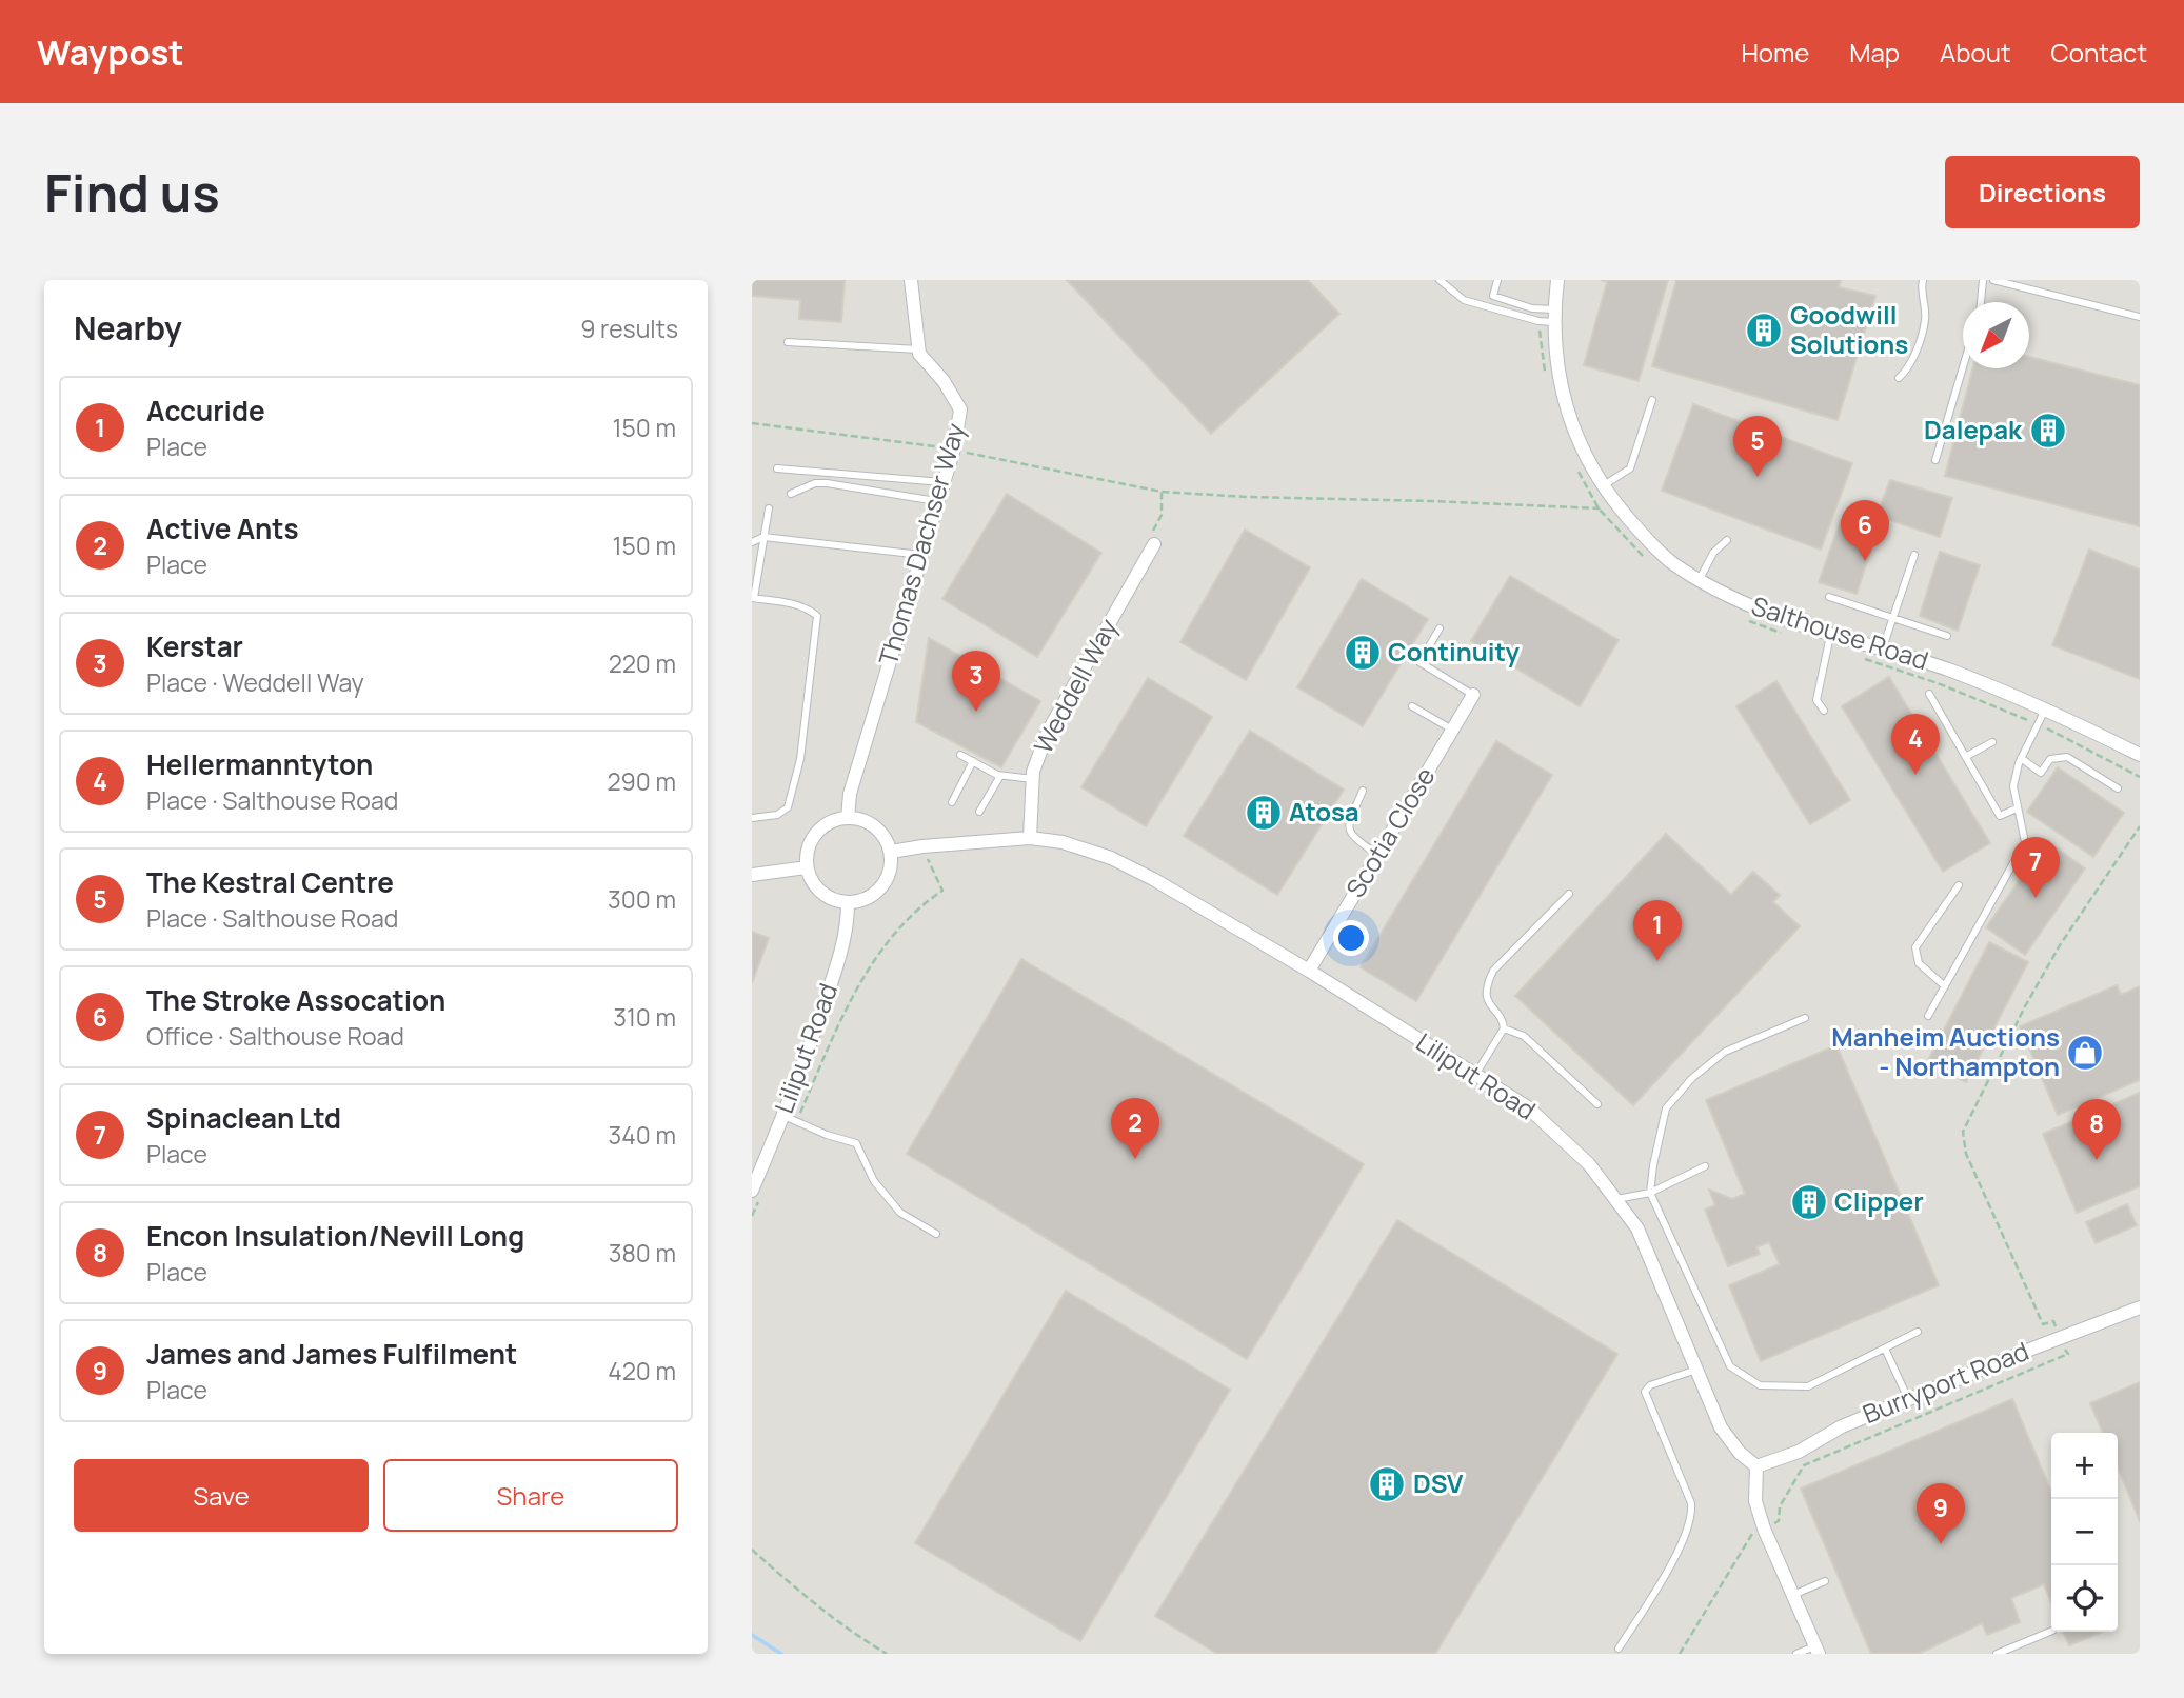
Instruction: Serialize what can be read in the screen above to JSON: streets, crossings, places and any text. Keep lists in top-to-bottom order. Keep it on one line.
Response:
{"streets":{"street":["Thomas Dachser Way","Salthouse Road","Weddell Way","Scotia Close","Liliput Road","Burryport Road"]},"crossings":[["Thomas Dachser Way","Liliput Road"],["Weddell Way","Liliput Road"],["Scotia Close","Liliput Road"],["Liliput Road","Burryport Road"]],"places":{"building":["Goodwill Solutions","Dalepak","Continuity","Atosa","Clipper","DSV"],"shop":["Manheim Auctions - Northampton"]},"north":"bottom left","page":{"header":"Waypost","nav":["Home","Map","About","Contact"],"buttons":["Directions",["Save","Share"]],"title":"Find us","heading":["Nearby","9 results"],"list":[{"mark":"1","name":"Accuride","note":"Place","value":"150 m"},{"mark":"2","name":"Active Ants","note":"Place","value":"150 m"},{"mark":"3","name":"Kerstar","note":"Place · Weddell Way","value":"220 m"},{"mark":"4","name":"Hellermanntyton","note":"Place · Salthouse Road","value":"290 m"},{"mark":"5","name":"The Kestral Centre","note":"Place · Salthouse Road","value":"300 m"},{"mark":"6","name":"The Stroke Assocation","note":"Office · Salthouse Road","value":"310 m"},{"mark":"7","name":"Spinaclean Ltd","note":"Place","value":"340 m"},{"mark":"8","name":"Encon Insulation/Nevill Long","note":"Place","value":"380 m"},{"mark":"9","name":"James and James Fulfilment","note":"Place","value":"420 m"}],"pins":["5","6","3","4","7","1","2","8","9"],"map_buttons":["+","−"]}}
